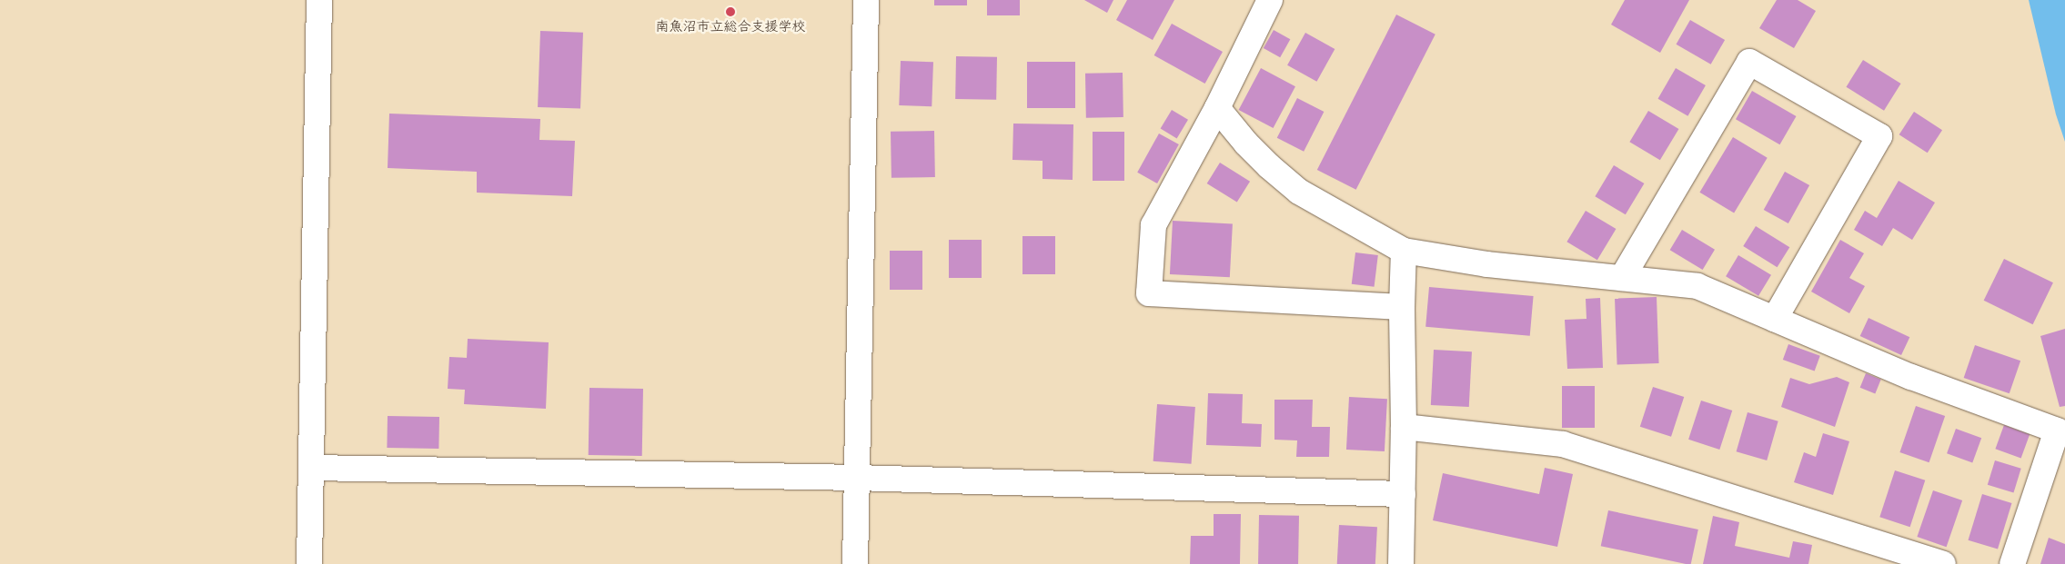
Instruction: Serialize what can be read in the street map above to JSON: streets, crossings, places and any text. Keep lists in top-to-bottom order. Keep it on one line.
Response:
{"places":["南魚沼市立総合支援学校"]}
